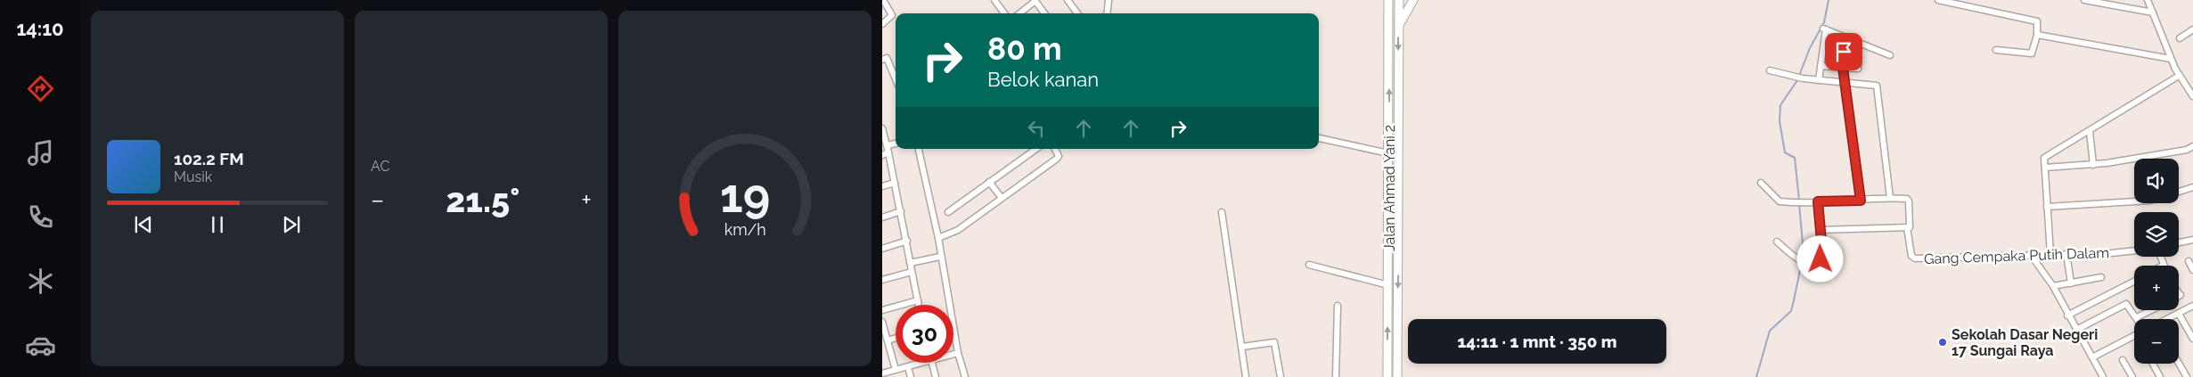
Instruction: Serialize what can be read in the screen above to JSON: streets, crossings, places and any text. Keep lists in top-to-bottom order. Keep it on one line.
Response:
{"streets":{"highway":["Jalan Ahmad Yani 2"],"street":["Gang Cempaka Putih Dalam"]},"places":["Sekolah Dasar Negeri 17 Sungai Raya"],"page":{"tabs":"14:10","tile":"AC","turn":["80 m","Belok kanan"],"song":["102.2 FM","Musik"],"map_buttons":["+","−"],"heat":["−","21.5°","+"],"limit":"30","trip":"14:11 · 1 mnt · 350 m","gauge":["19","km/h"]}}
